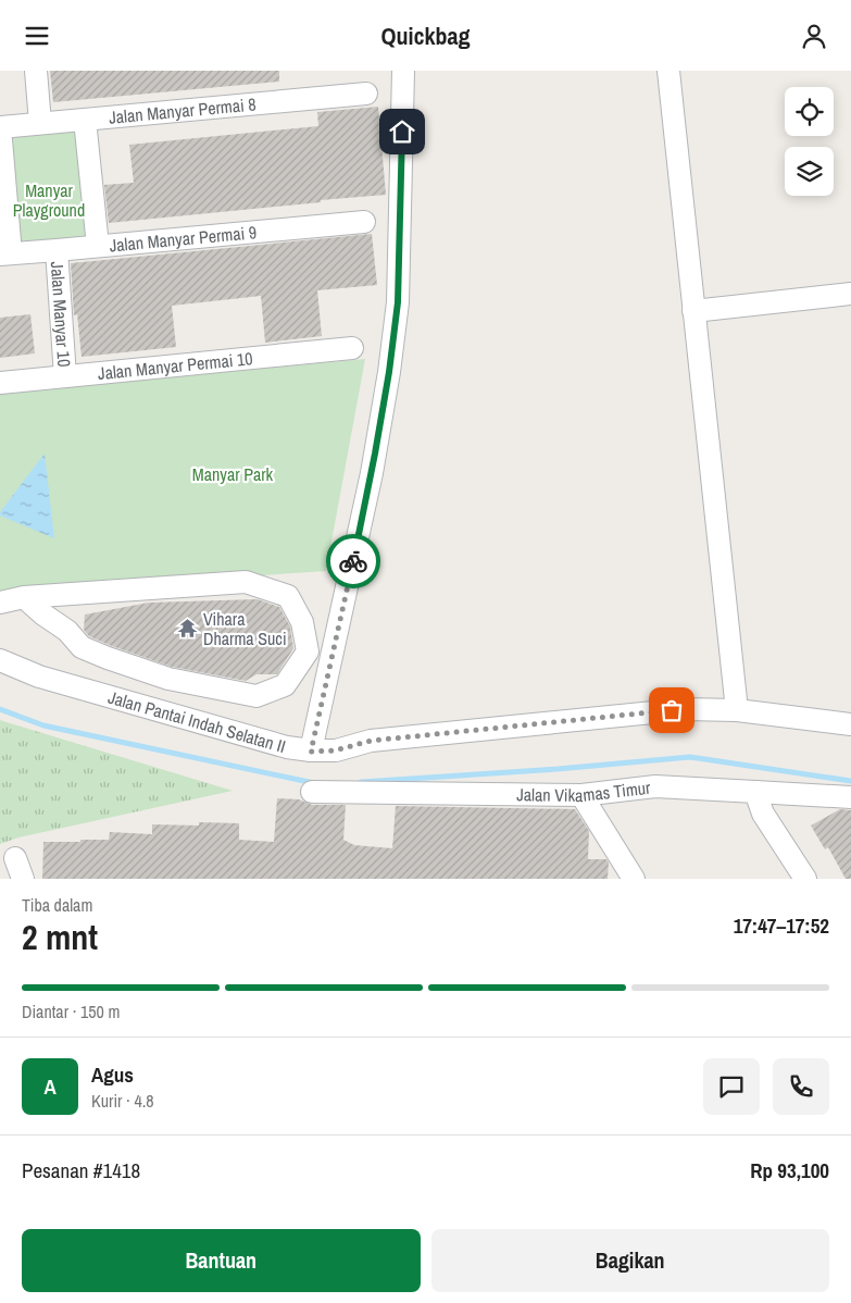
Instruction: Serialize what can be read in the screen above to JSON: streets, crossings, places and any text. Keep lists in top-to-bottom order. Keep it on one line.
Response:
{"streets":{"street":["Jalan Manyar Permai 8","Jalan Manyar Permai 9","Jalan Manyar 10","Jalan Manyar Permai 10","Jalan Pantai Indah Selatan II","Jalan Vikamas Timur"]},"crossings":[["Jalan Manyar Permai 9","Jalan Manyar 10"],["Jalan Manyar 10","Jalan Manyar Permai 10"]],"parks":["Manyar Playground","Manyar Park"],"places":{"temple":["Vihara Dharma Suci"]},"page":{"header":"Quickbag","heading":["2 mnt","Tiba dalam","17:47–17:52"],"panel":["Agus","Kurir · 4.8","Pesanan #1418","Rp 93,100"],"bar":"Diantar · 150 m","round":"A","buttons":["Bantuan","Bagikan"]}}
